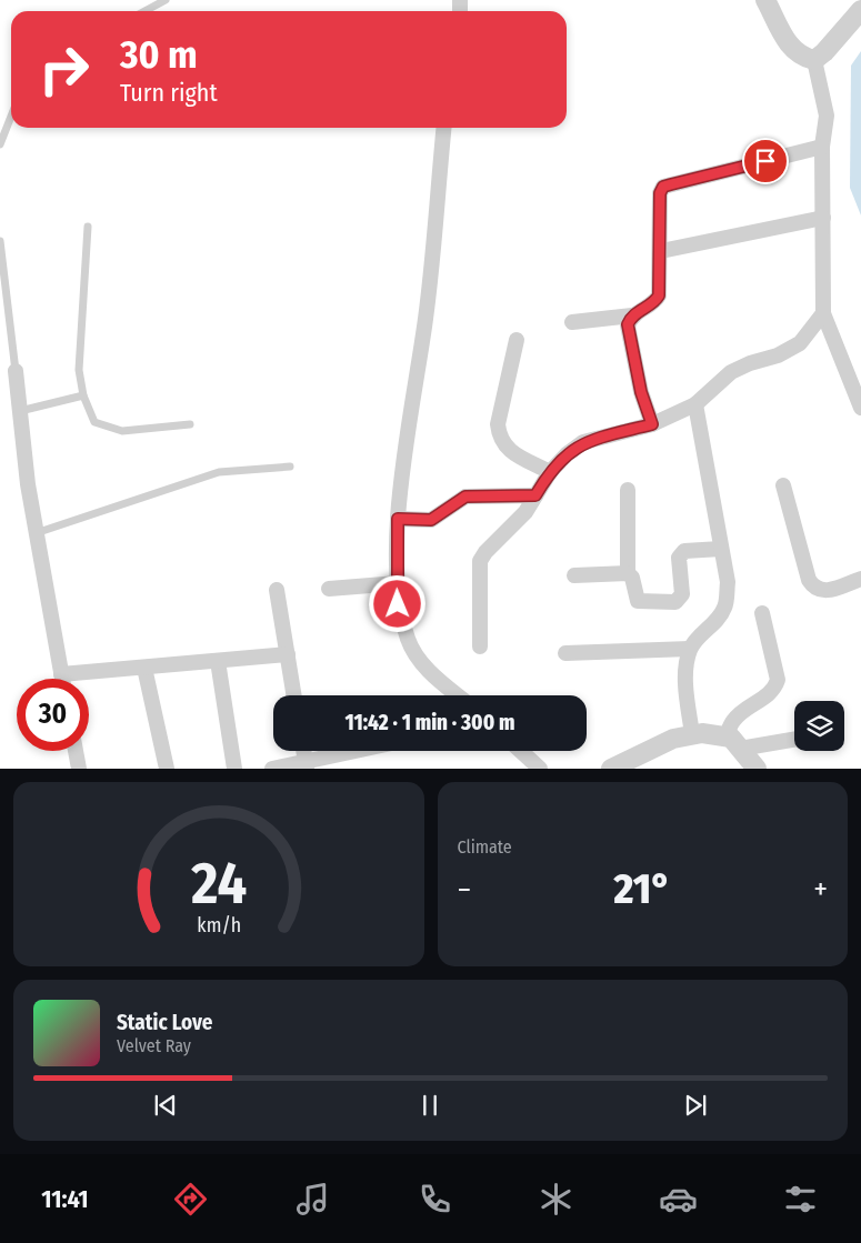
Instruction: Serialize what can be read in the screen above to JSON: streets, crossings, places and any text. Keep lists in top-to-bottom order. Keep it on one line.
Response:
{"page":{"turn":["30 m","Turn right"],"limit":"30","trip":"11:42 · 1 min · 300 m","tile":"Climate","heat":["−","21°","+"],"song":["Static Love","Velvet Ray"],"tabs":"11:41","gauge":["24","km/h"]}}
